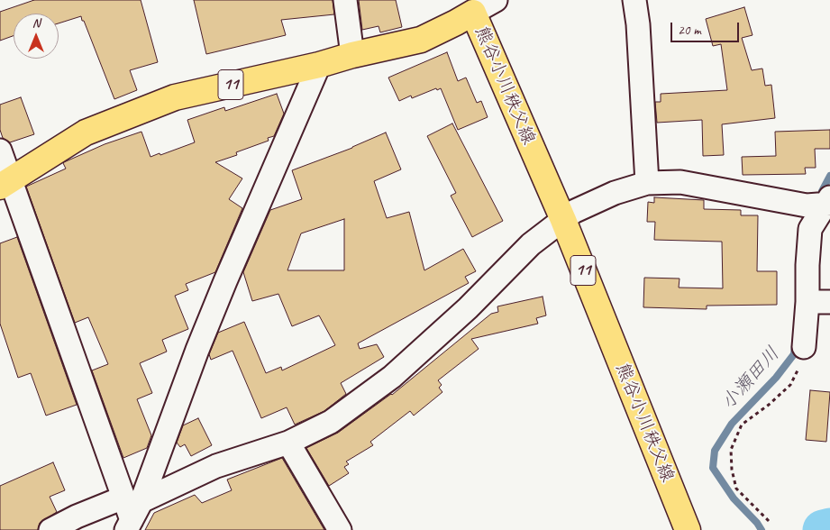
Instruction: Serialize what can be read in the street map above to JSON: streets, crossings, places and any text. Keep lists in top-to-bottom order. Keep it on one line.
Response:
{"streets":{"main road":["11","熊谷小川秩父線"]},"water":["小瀬田川"],"scale_bar":"20 m","north":"top"}
